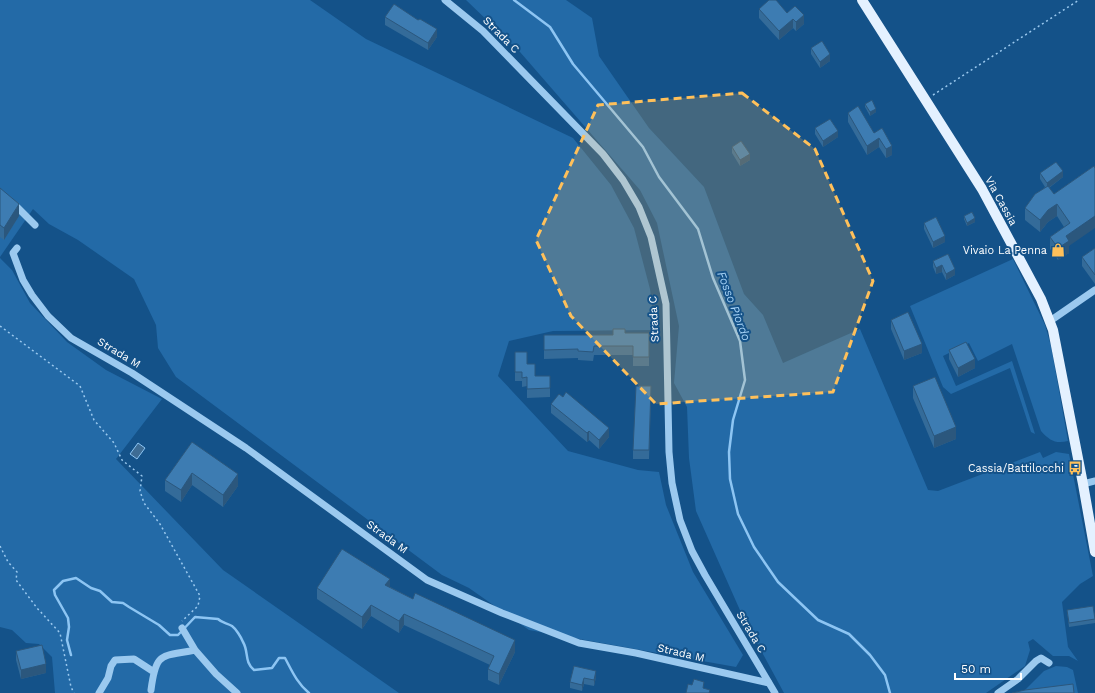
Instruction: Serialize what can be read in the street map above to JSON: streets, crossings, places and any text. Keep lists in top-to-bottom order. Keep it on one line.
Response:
{"streets":{"main road":["Via Cassia"],"street":["Strada C","Strada M"]},"crossings":[["Strada C","Strada M"]],"water":["Fosso Piordo"],"places":{"shop":["Vivaio La Penna"],"bus stop":["Cassia/Battilocchi"]},"scale_bar":"50 m"}
